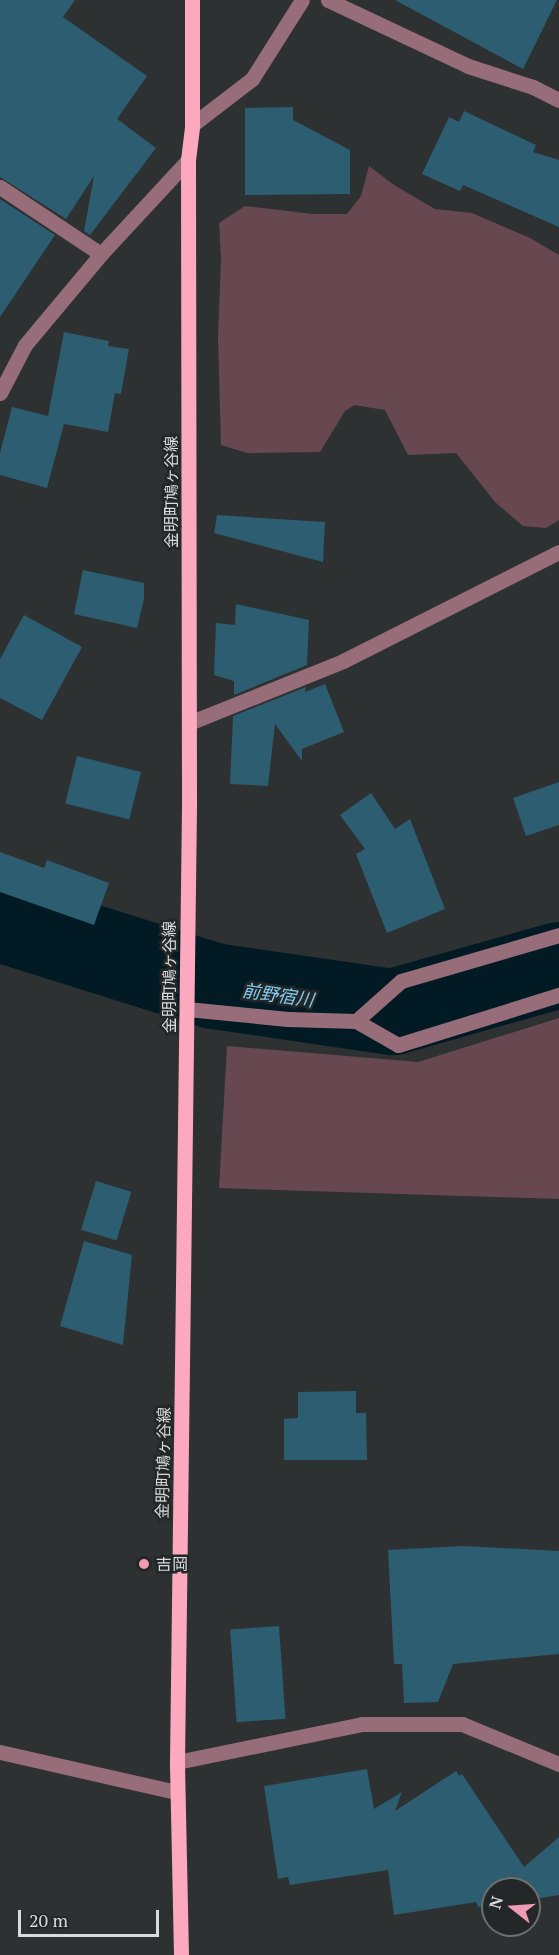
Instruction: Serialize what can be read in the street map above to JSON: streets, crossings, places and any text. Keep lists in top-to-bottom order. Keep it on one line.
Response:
{"streets":{"main road":["金明町鳩ヶ谷線"]},"water":["前野宿川"],"places":["吉岡"],"scale_bar":"20 m","north":"left"}
